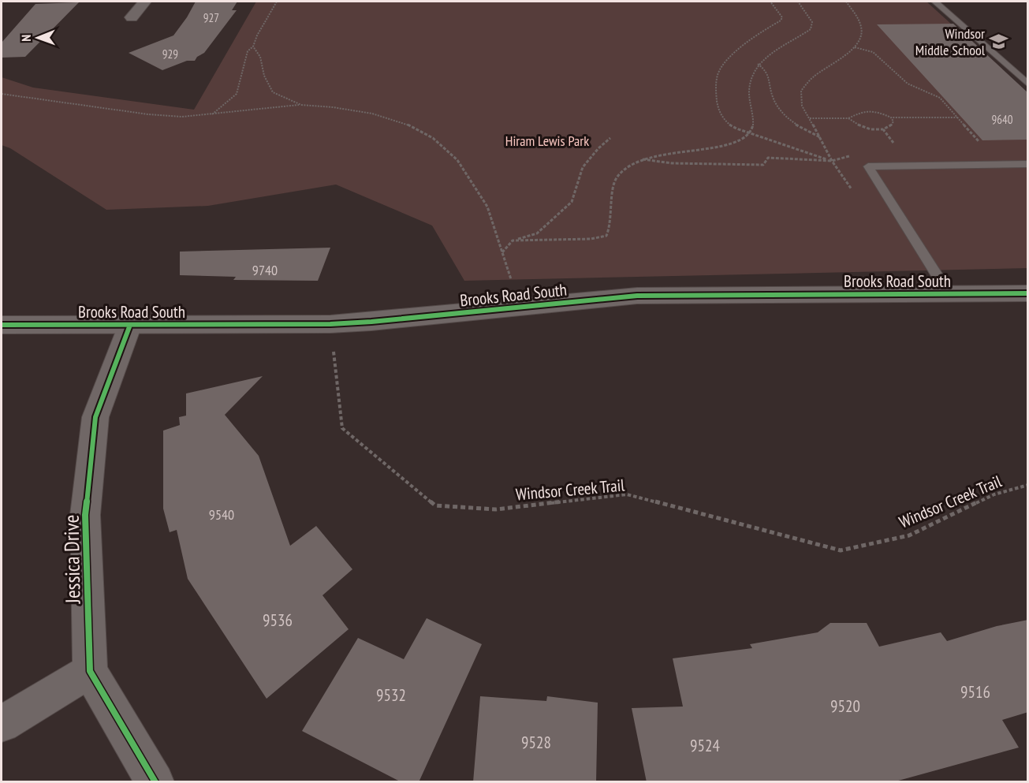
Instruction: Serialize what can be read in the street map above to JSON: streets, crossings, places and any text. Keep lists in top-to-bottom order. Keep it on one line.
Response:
{"streets":{"street":["Brooks Road South","Jessica Drive"],"path":["Windsor Creek Trail"]},"crossings":[["Brooks Road South","Windsor Creek Trail"],["Brooks Road South","Jessica Drive"]],"parks":["Hiram Lewis Park"],"places":{"school or university":["Windsor Middle School"]},"house_numbers":["927","929","9640","9740","9540","9536","9516","9532","9520","9528","9524"],"north":"left"}
